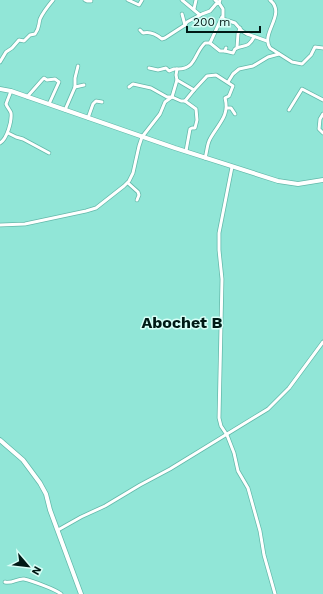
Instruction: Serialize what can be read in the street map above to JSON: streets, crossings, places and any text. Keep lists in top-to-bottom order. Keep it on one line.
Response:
{"districts":["Abochet B"],"scale_bar":"200 m","north":"bottom right"}
